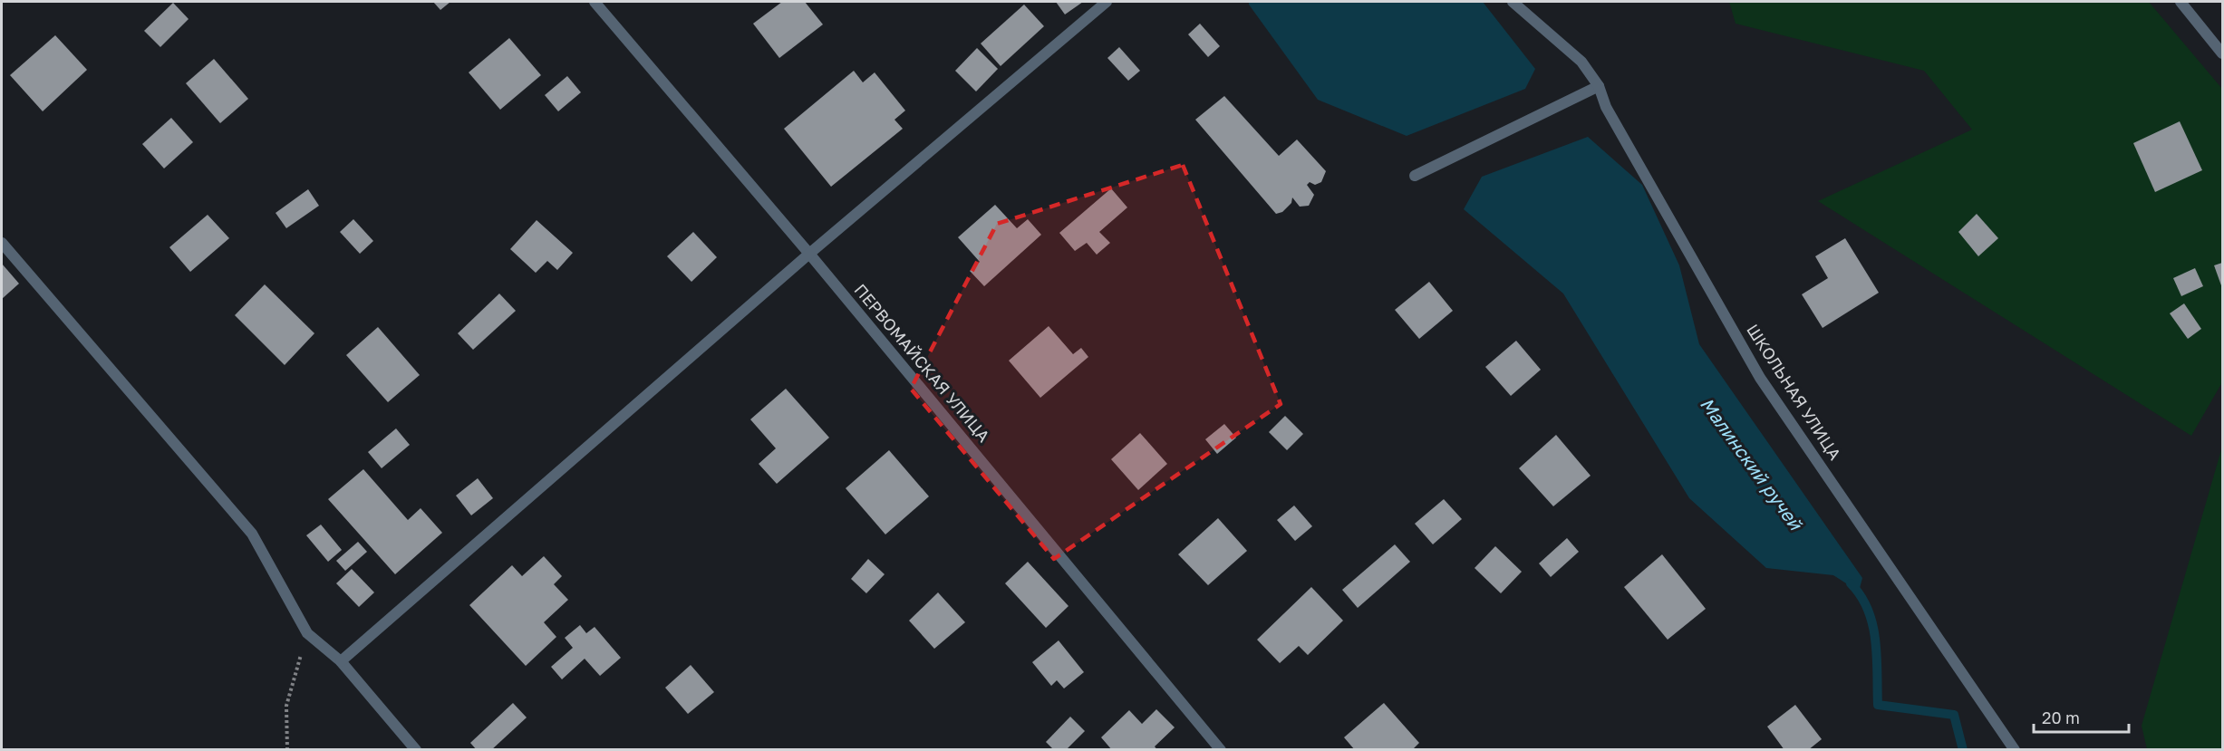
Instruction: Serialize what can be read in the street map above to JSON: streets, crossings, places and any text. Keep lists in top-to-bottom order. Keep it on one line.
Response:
{"streets":{"street":["ПЕРВОМАЙСКАЯ УЛИЦА","ШКОЛЬНАЯ УЛИЦА"]},"water":["Малинский ручей"],"scale_bar":"20 m"}
